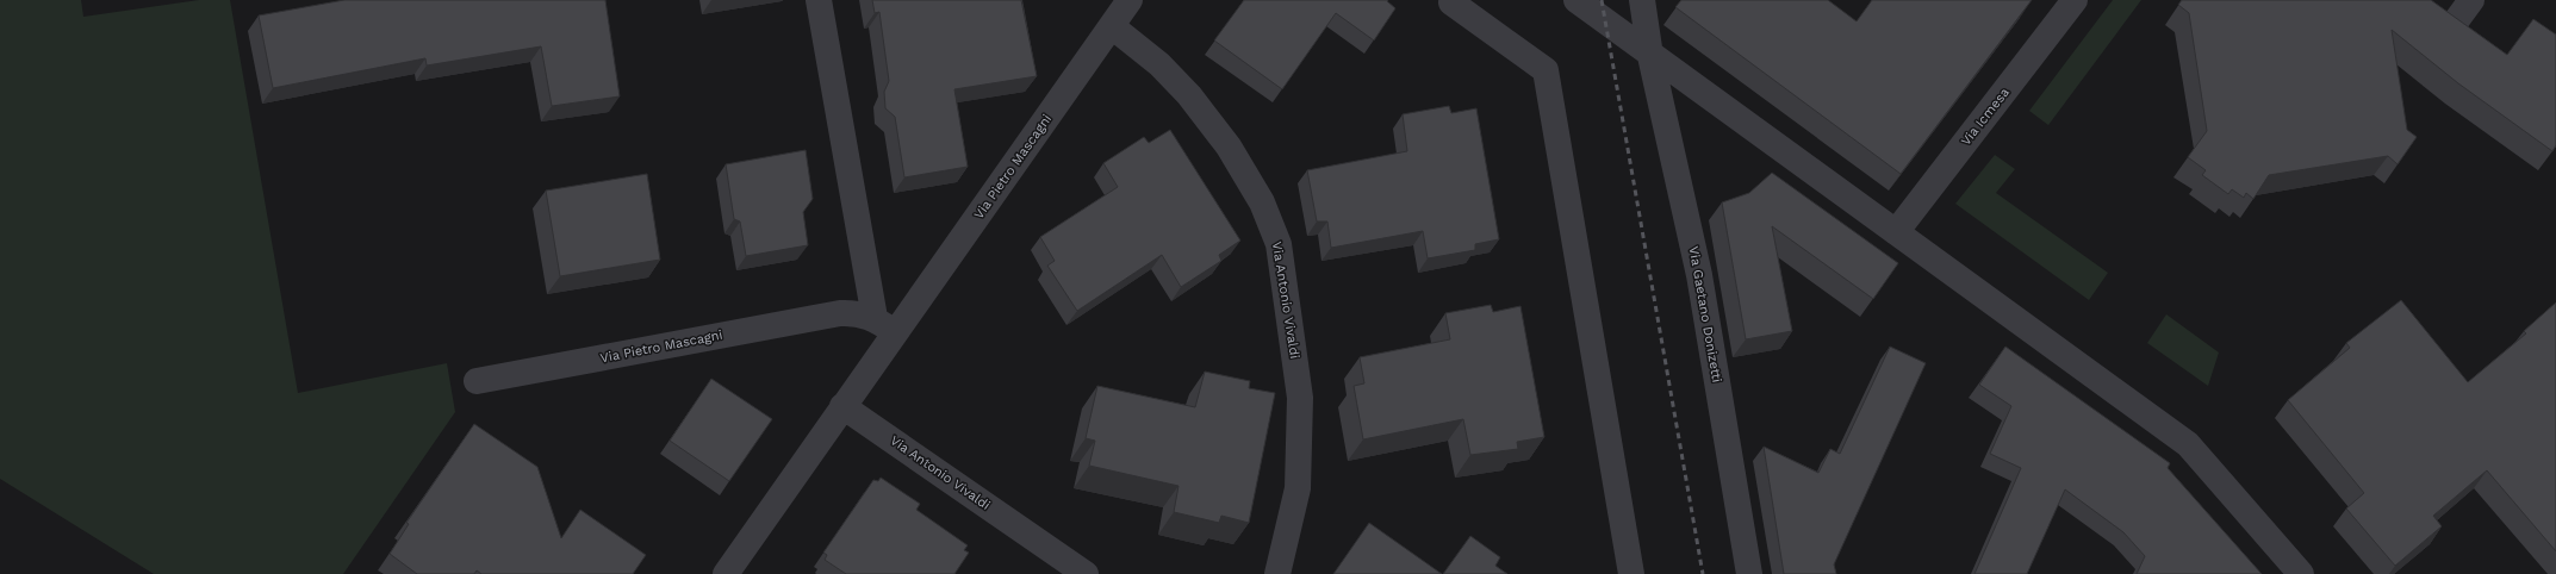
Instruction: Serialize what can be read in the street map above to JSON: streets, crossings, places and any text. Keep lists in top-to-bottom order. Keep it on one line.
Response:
{"streets":{"street":["Via Icmesa","Via Pietro Mascagni","Via Antonio Vivaldi","Via Gaetano Donizetti"]},"crossings":[["Via Pietro Mascagni","Via Antonio Vivaldi"]]}
